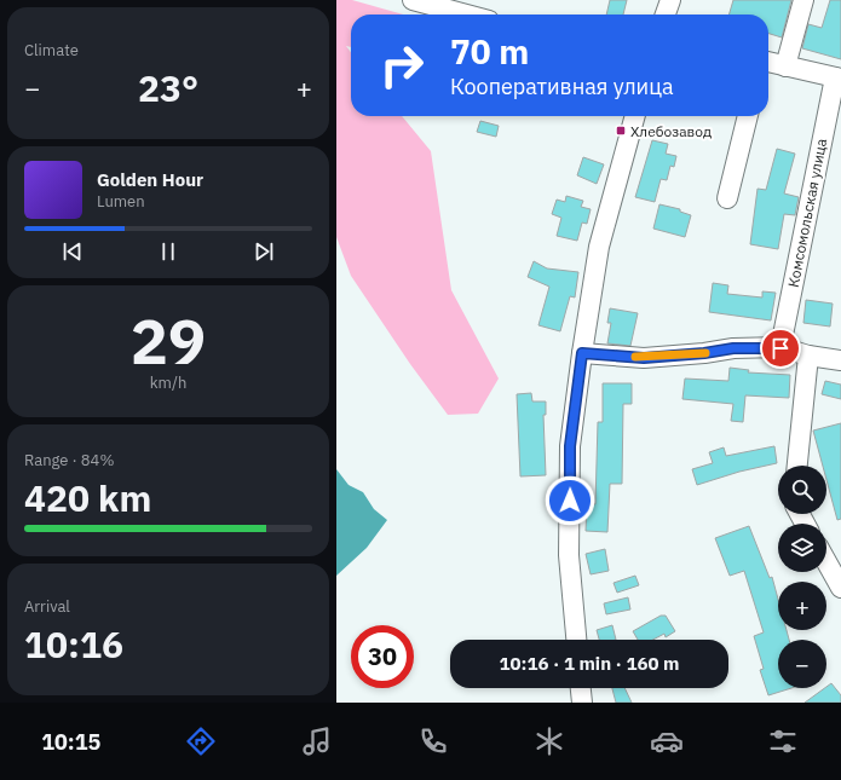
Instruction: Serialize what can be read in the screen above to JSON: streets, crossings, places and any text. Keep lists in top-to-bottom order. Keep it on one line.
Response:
{"streets":{"street":["Комсомольская улица"]},"places":{"transit":["Хлебозавод"]},"page":{"tile":["Climate",["29","km/h"],["Range · 84%","420 km"],["Arrival","10:16"]],"turn":["70 m","Кооперативная улица"],"heat":["−","23°","+"],"song":["Golden Hour","Lumen"],"map_buttons":["+","−"],"limit":"30","trip":"10:16 · 1 min · 160 m","tabs":"10:15"}}
